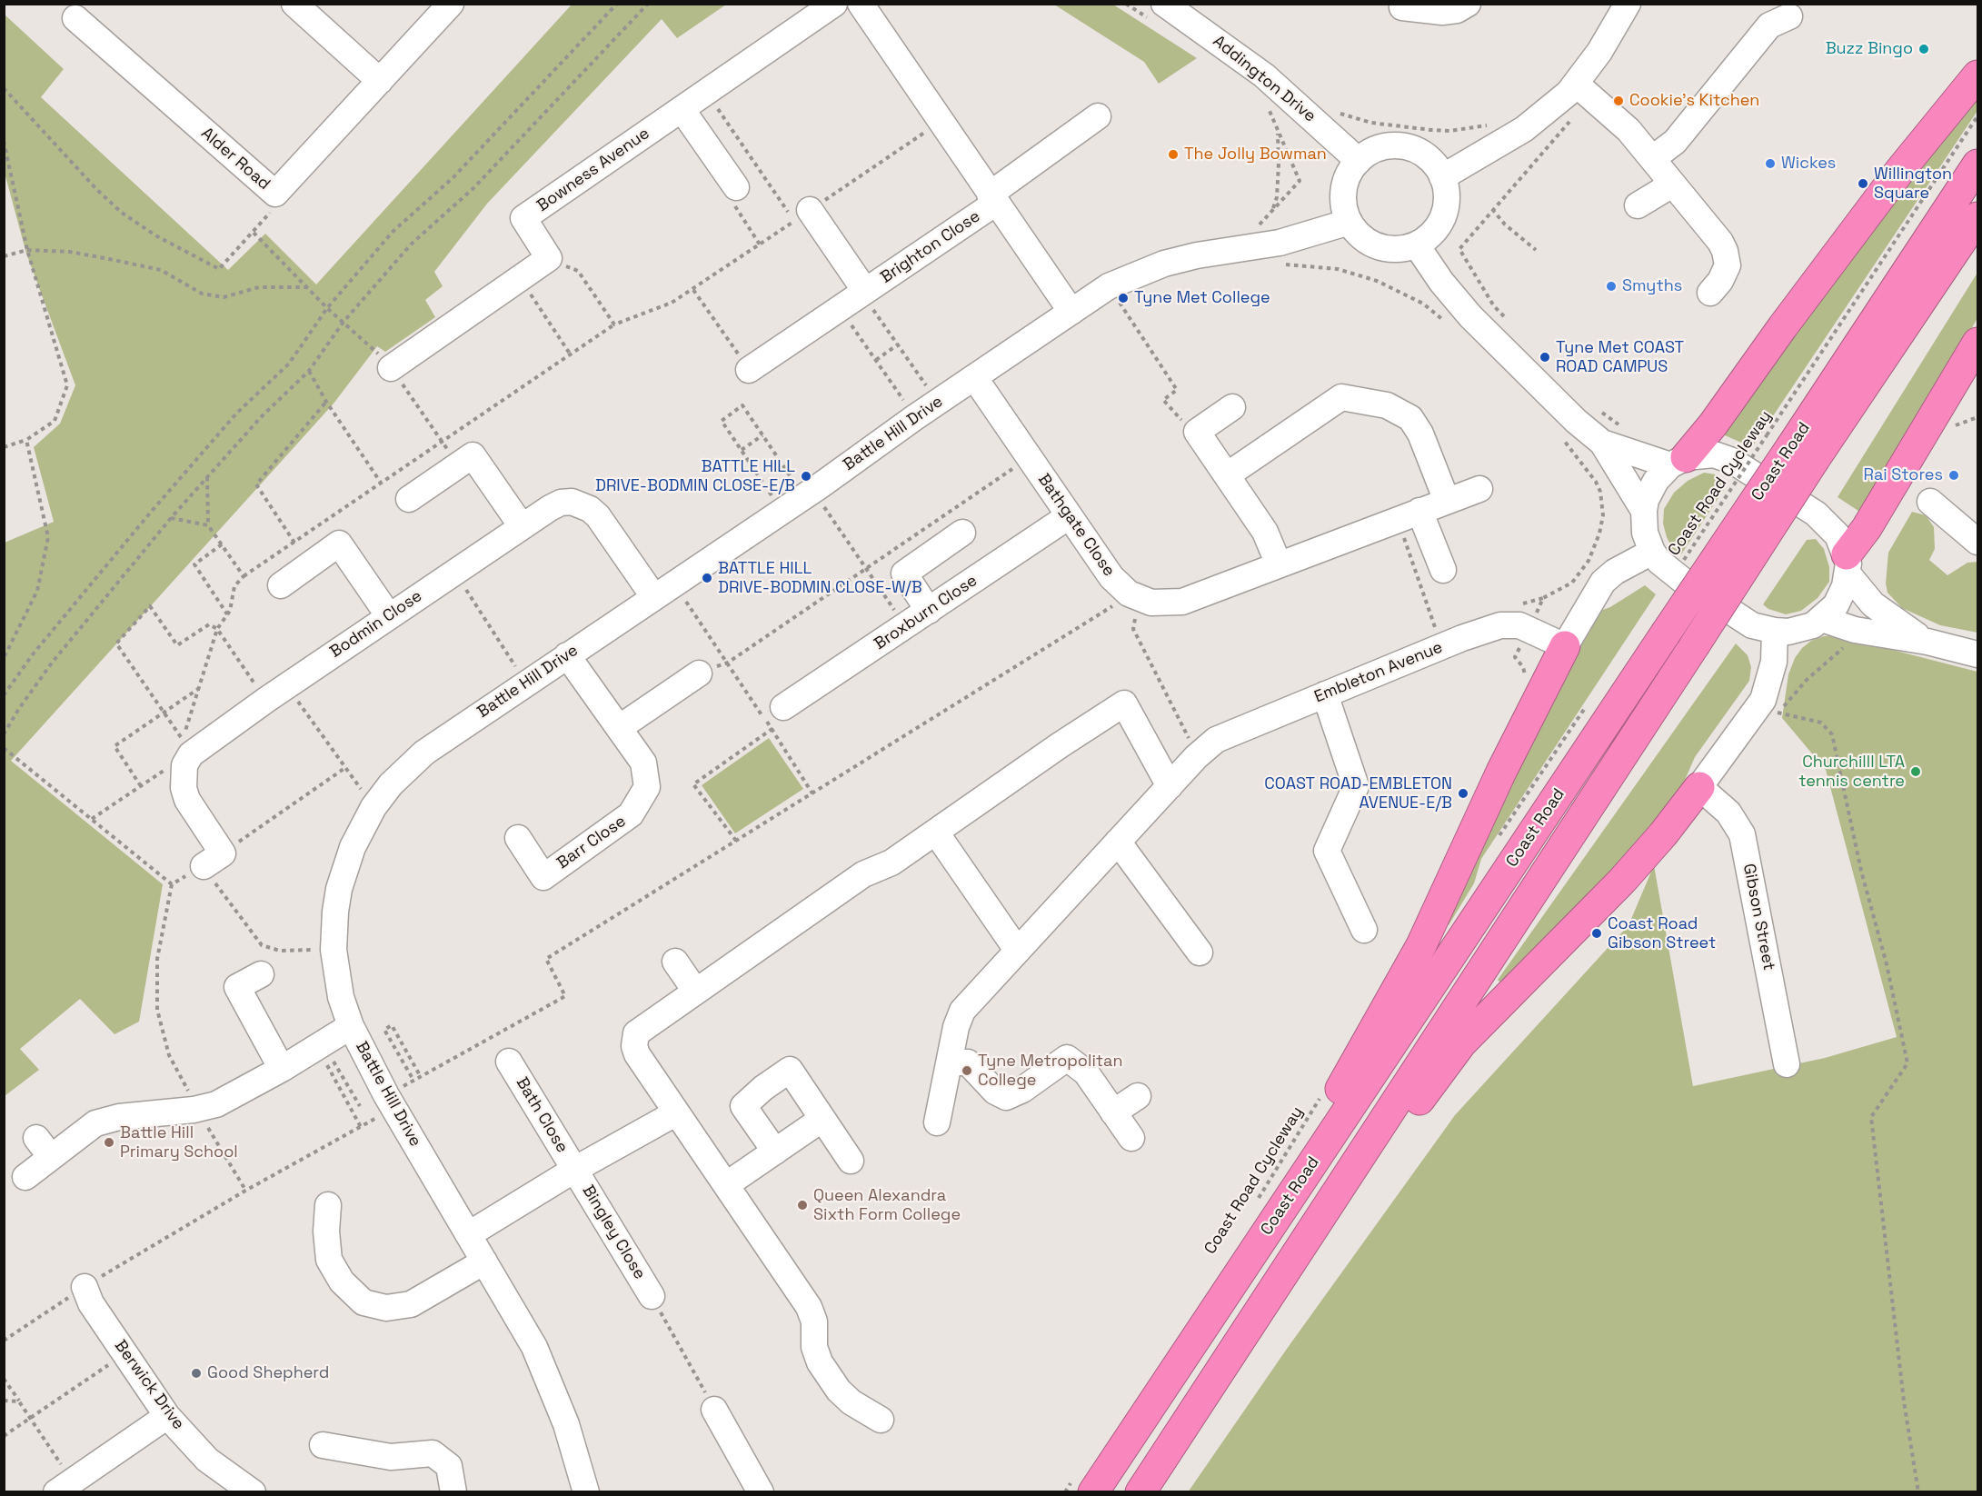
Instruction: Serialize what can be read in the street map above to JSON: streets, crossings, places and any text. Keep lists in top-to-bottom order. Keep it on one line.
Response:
{"streets":{"highway":["Coast Road"],"street":["Addington Drive","Alder Road","Bowness Avenue","Brighton Close","Battle Hill Drive","Bathgate Close","Broxburn Close","Bodmin Close","Embleton Avenue","Barr Close","Gibson Street","Bath Close","Bingley Close","Berwick Drive"],"path":["Coast Road Cycleway"]},"crossings":[["Addington Drive","Battle Hill Drive"],["Battle Hill Drive","Bathgate Close"],["Battle Hill Drive","Bodmin Close"],["Battle Hill Drive","Barr Close"],["Coast Road","Coast Road Cycleway"],["Bathgate Close","Broxburn Close"],["Bath Close","Bingley Close"]],"places":["Buzz Bingo","Cookie's Kitchen","The Jolly Bowman","Wickes","Willington Square","Smyths","Tyne Met College","Tyne Met COAST ROAD CAMPUS","Rai Stores","BATTLE HILL DRIVE-BODMIN CLOSE-E/B","BATTLE HILL DRIVE-BODMIN CLOSE-W/B","Churchilll LTA tennis centre","COAST ROAD-EMBLETON AVENUE-E/B","Coast Road Gibson Street","Tyne Metropolitan College","Battle Hill Primary School","Queen Alexandra Sixth Form College","Good Shepherd"]}
